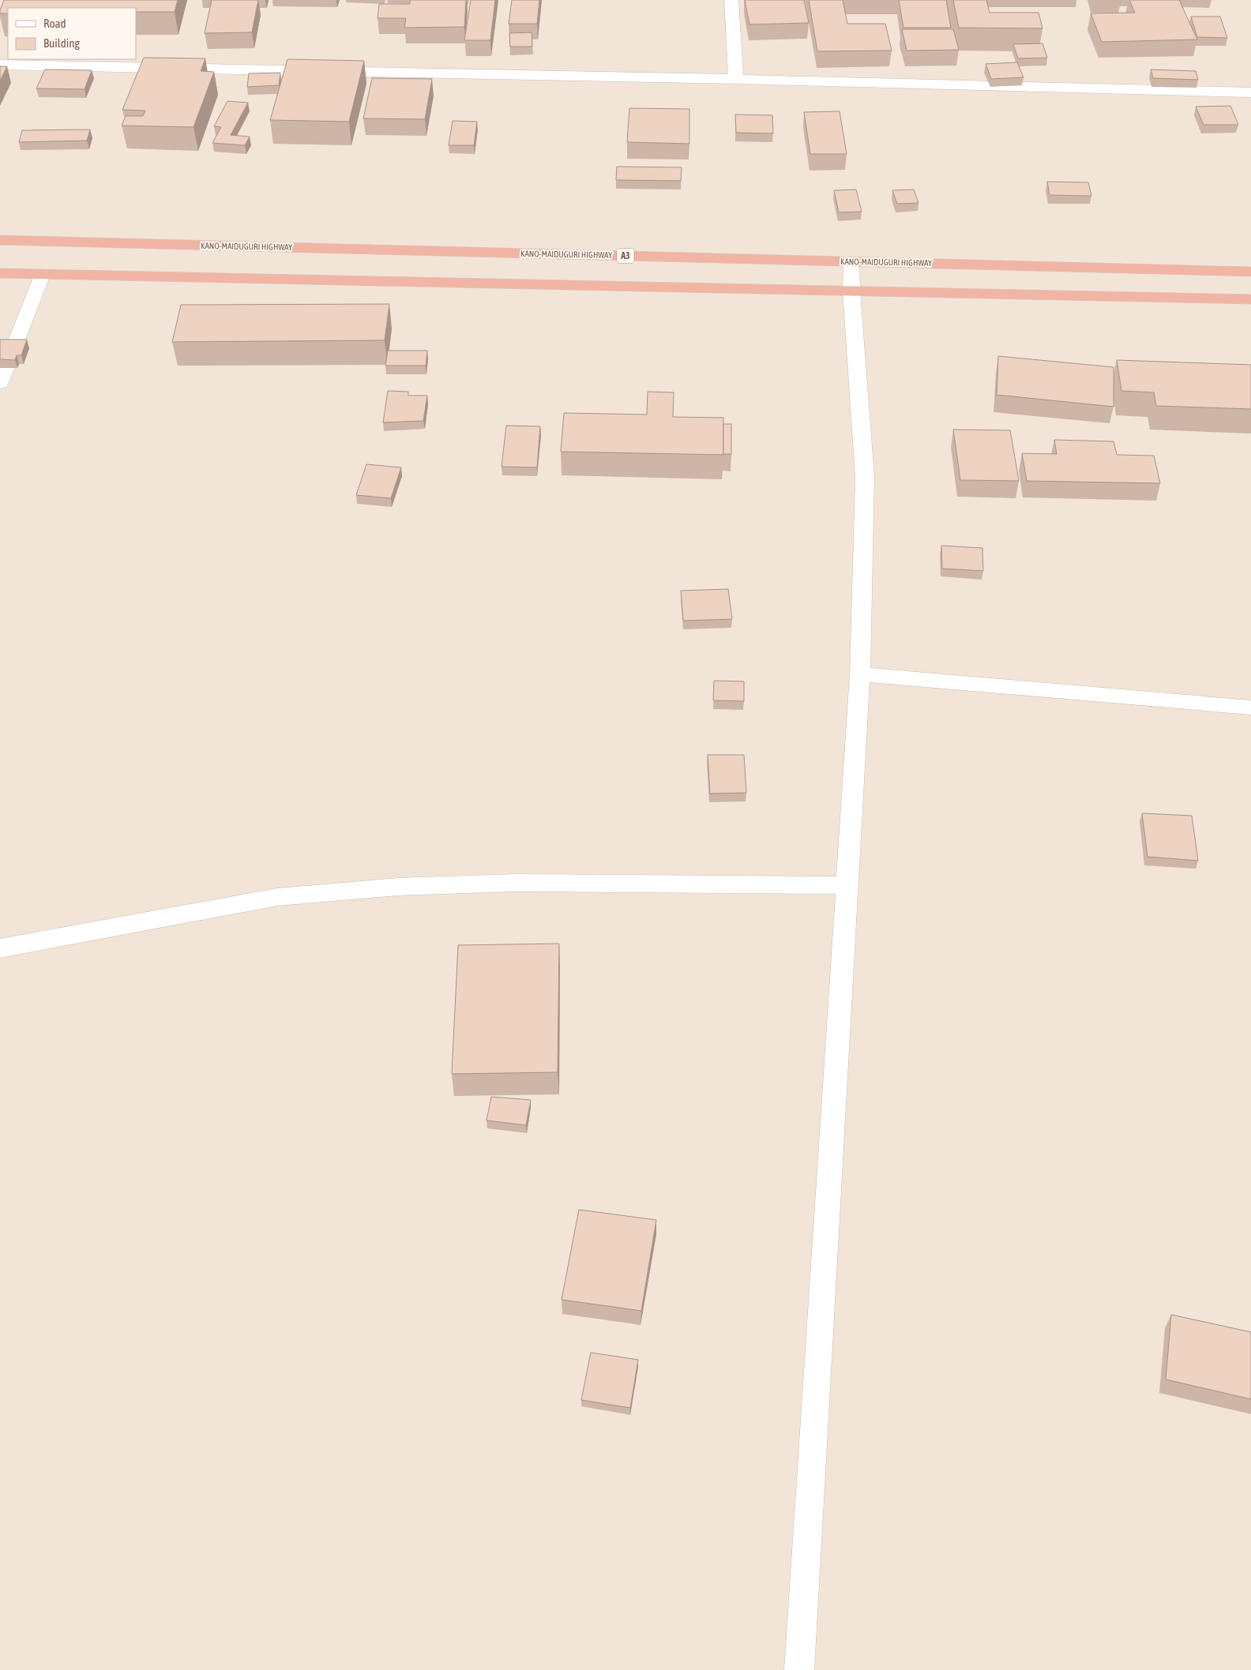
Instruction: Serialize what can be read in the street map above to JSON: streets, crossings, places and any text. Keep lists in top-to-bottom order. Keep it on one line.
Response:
{"streets":{"highway":["KANO-MAIDUGURI HIGHWAY","A3"]},"legend":["Road","Building"]}
